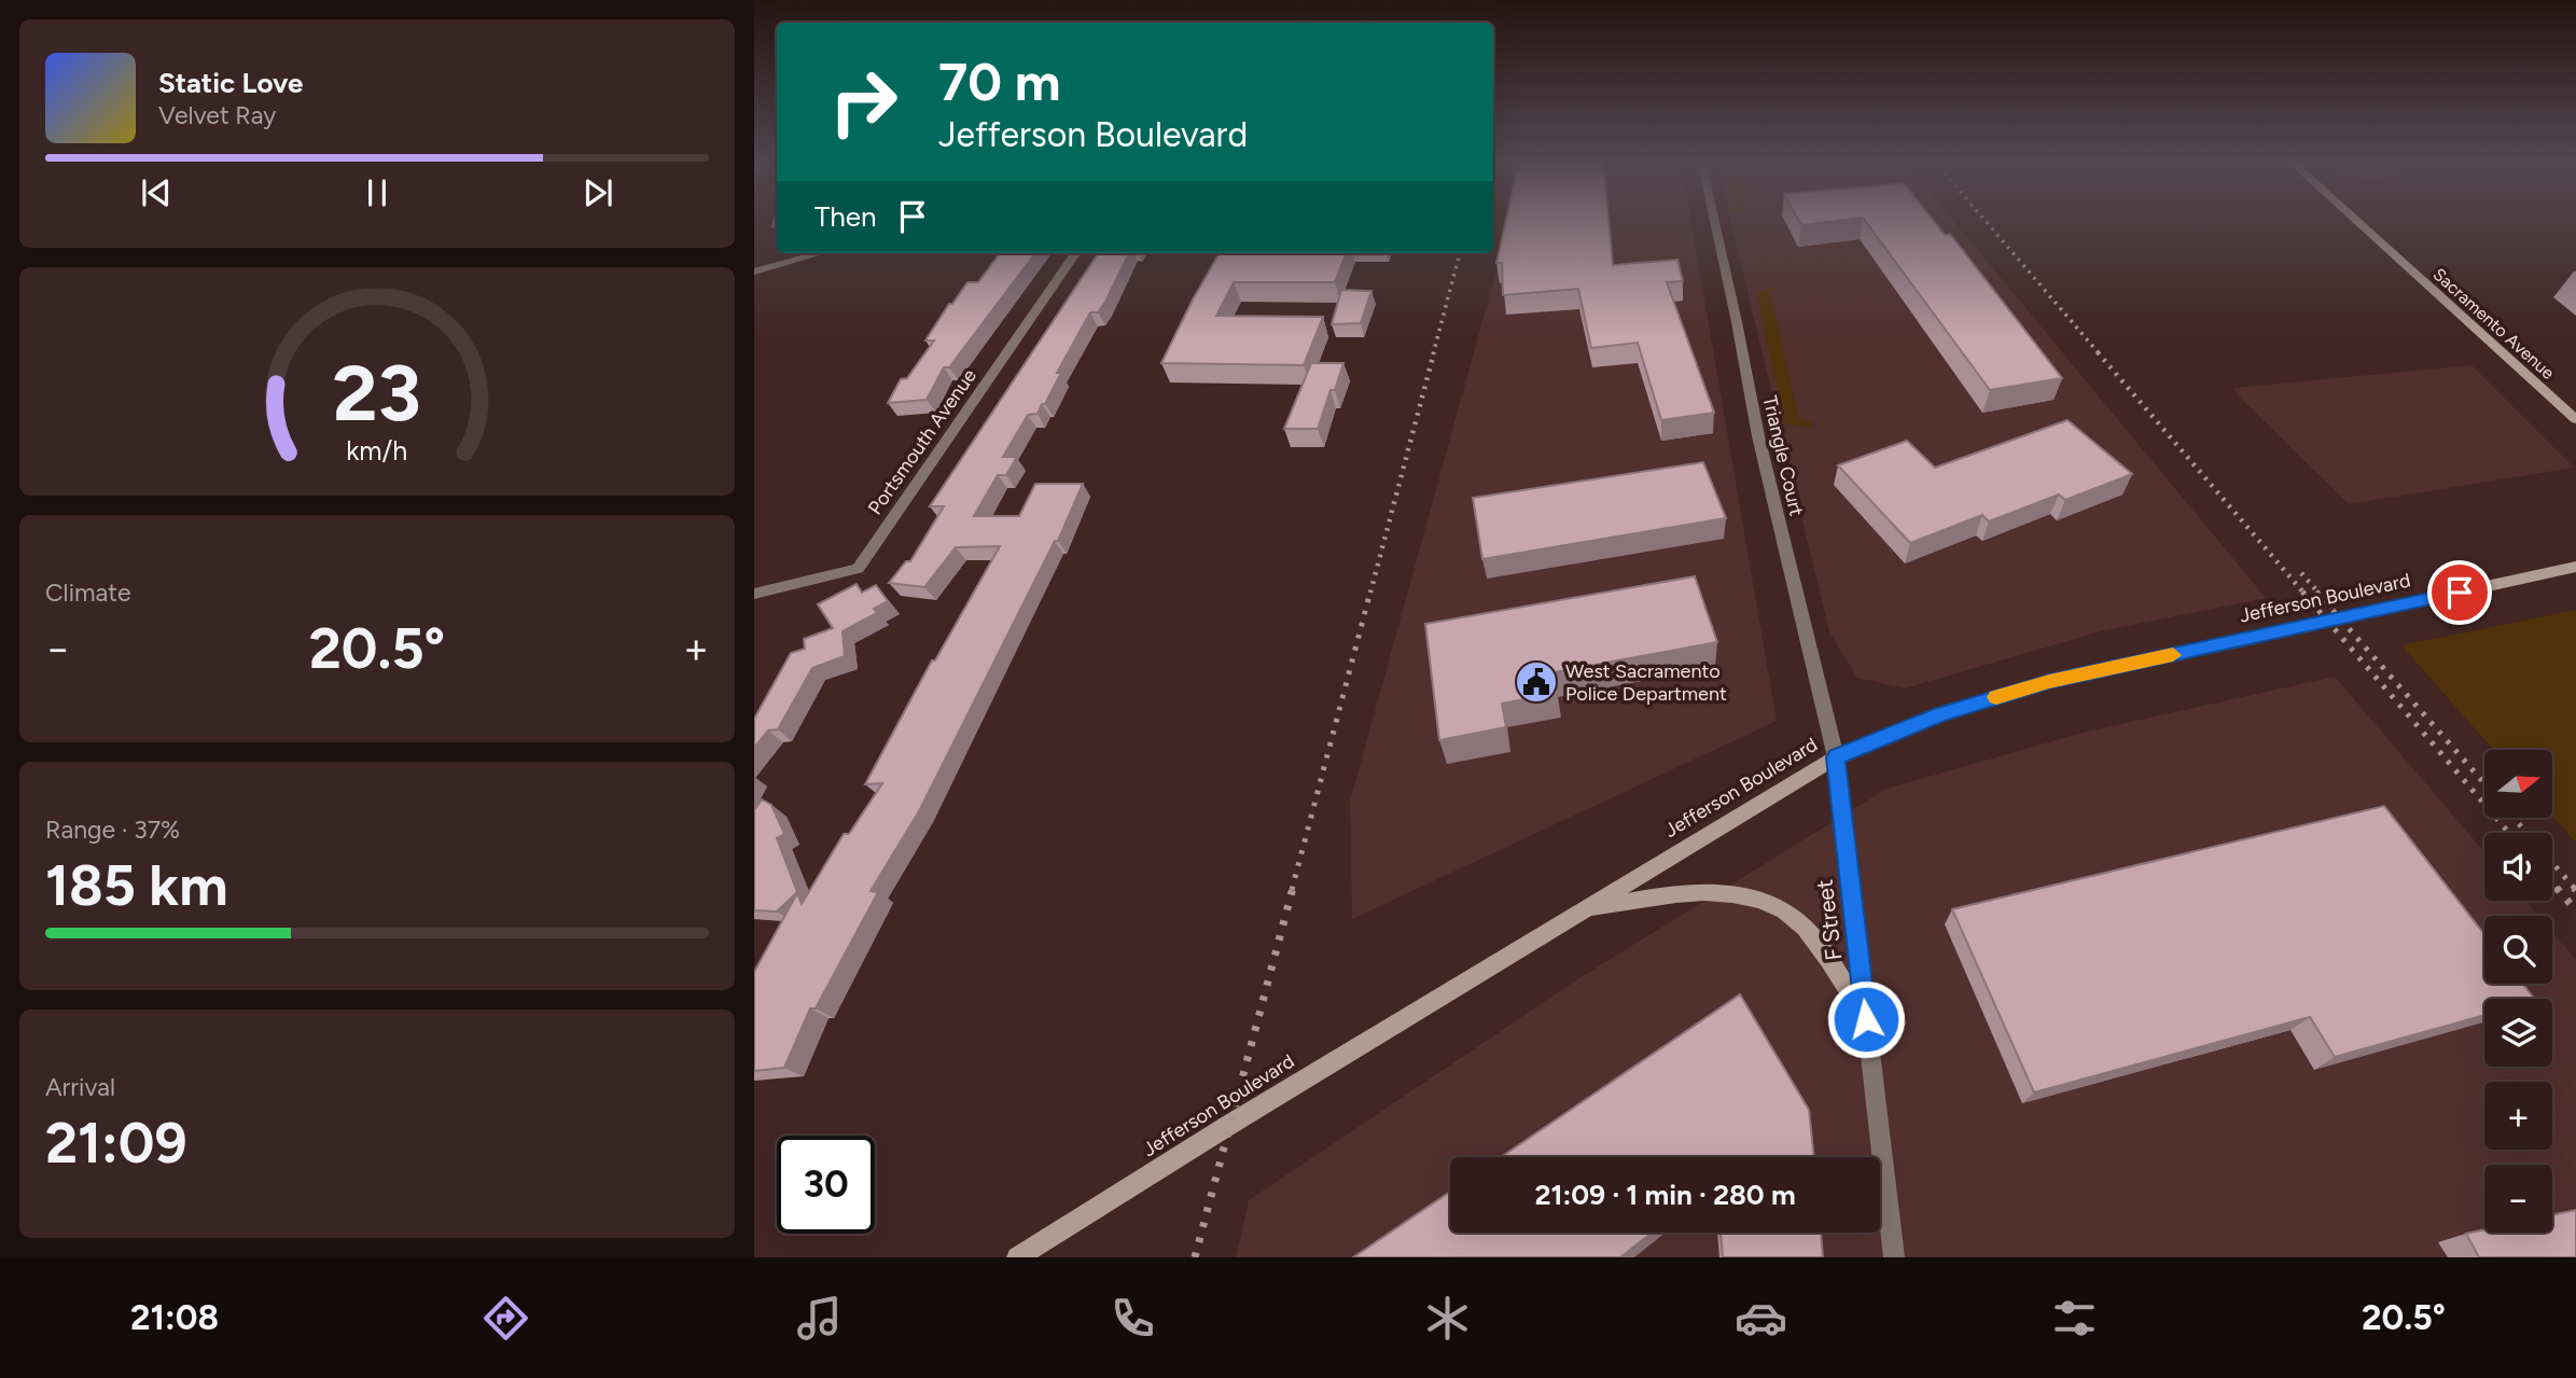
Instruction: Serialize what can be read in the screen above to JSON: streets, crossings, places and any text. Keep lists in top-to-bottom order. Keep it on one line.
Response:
{"streets":{"main road":["Sacramento Avenue","Jefferson Boulevard"],"street":["Portsmouth Avenue","Triangle Court","F Street"]},"crossings":[["Triangle Court","Jefferson Boulevard"],["Triangle Court","F Street"],["Jefferson Boulevard","F Street"]],"places":{"public building":["West Sacramento Police Department"]},"north":"right","page":{"turn":["70 m","Jefferson Boulevard"],"song":["Static Love","Velvet Ray"],"then":"Then","tile":["Climate",["Range · 37%","185 km"],["Arrival","21:09"]],"heat":["−","20.5°","+"],"map_buttons":["+","−"],"limit":"30","trip":"21:09 · 1 min · 280 m","tabs":["21:08","20.5°"],"gauge":["23","km/h"]}}
